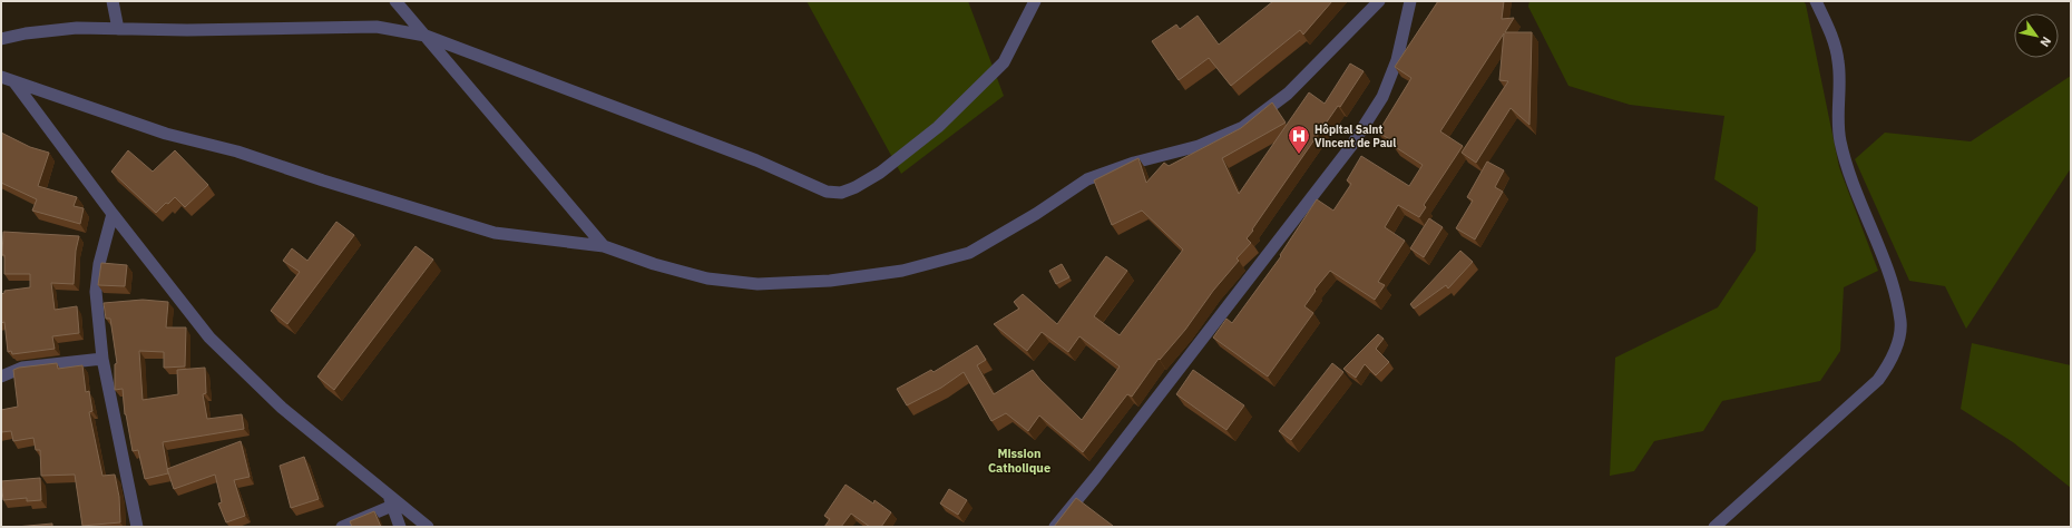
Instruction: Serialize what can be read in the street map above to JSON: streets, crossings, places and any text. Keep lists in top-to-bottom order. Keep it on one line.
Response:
{"districts":["Mission Catholique"],"places":{"hospital":["Hôpital Saint Vincent de Paul"]},"north":"bottom right"}
